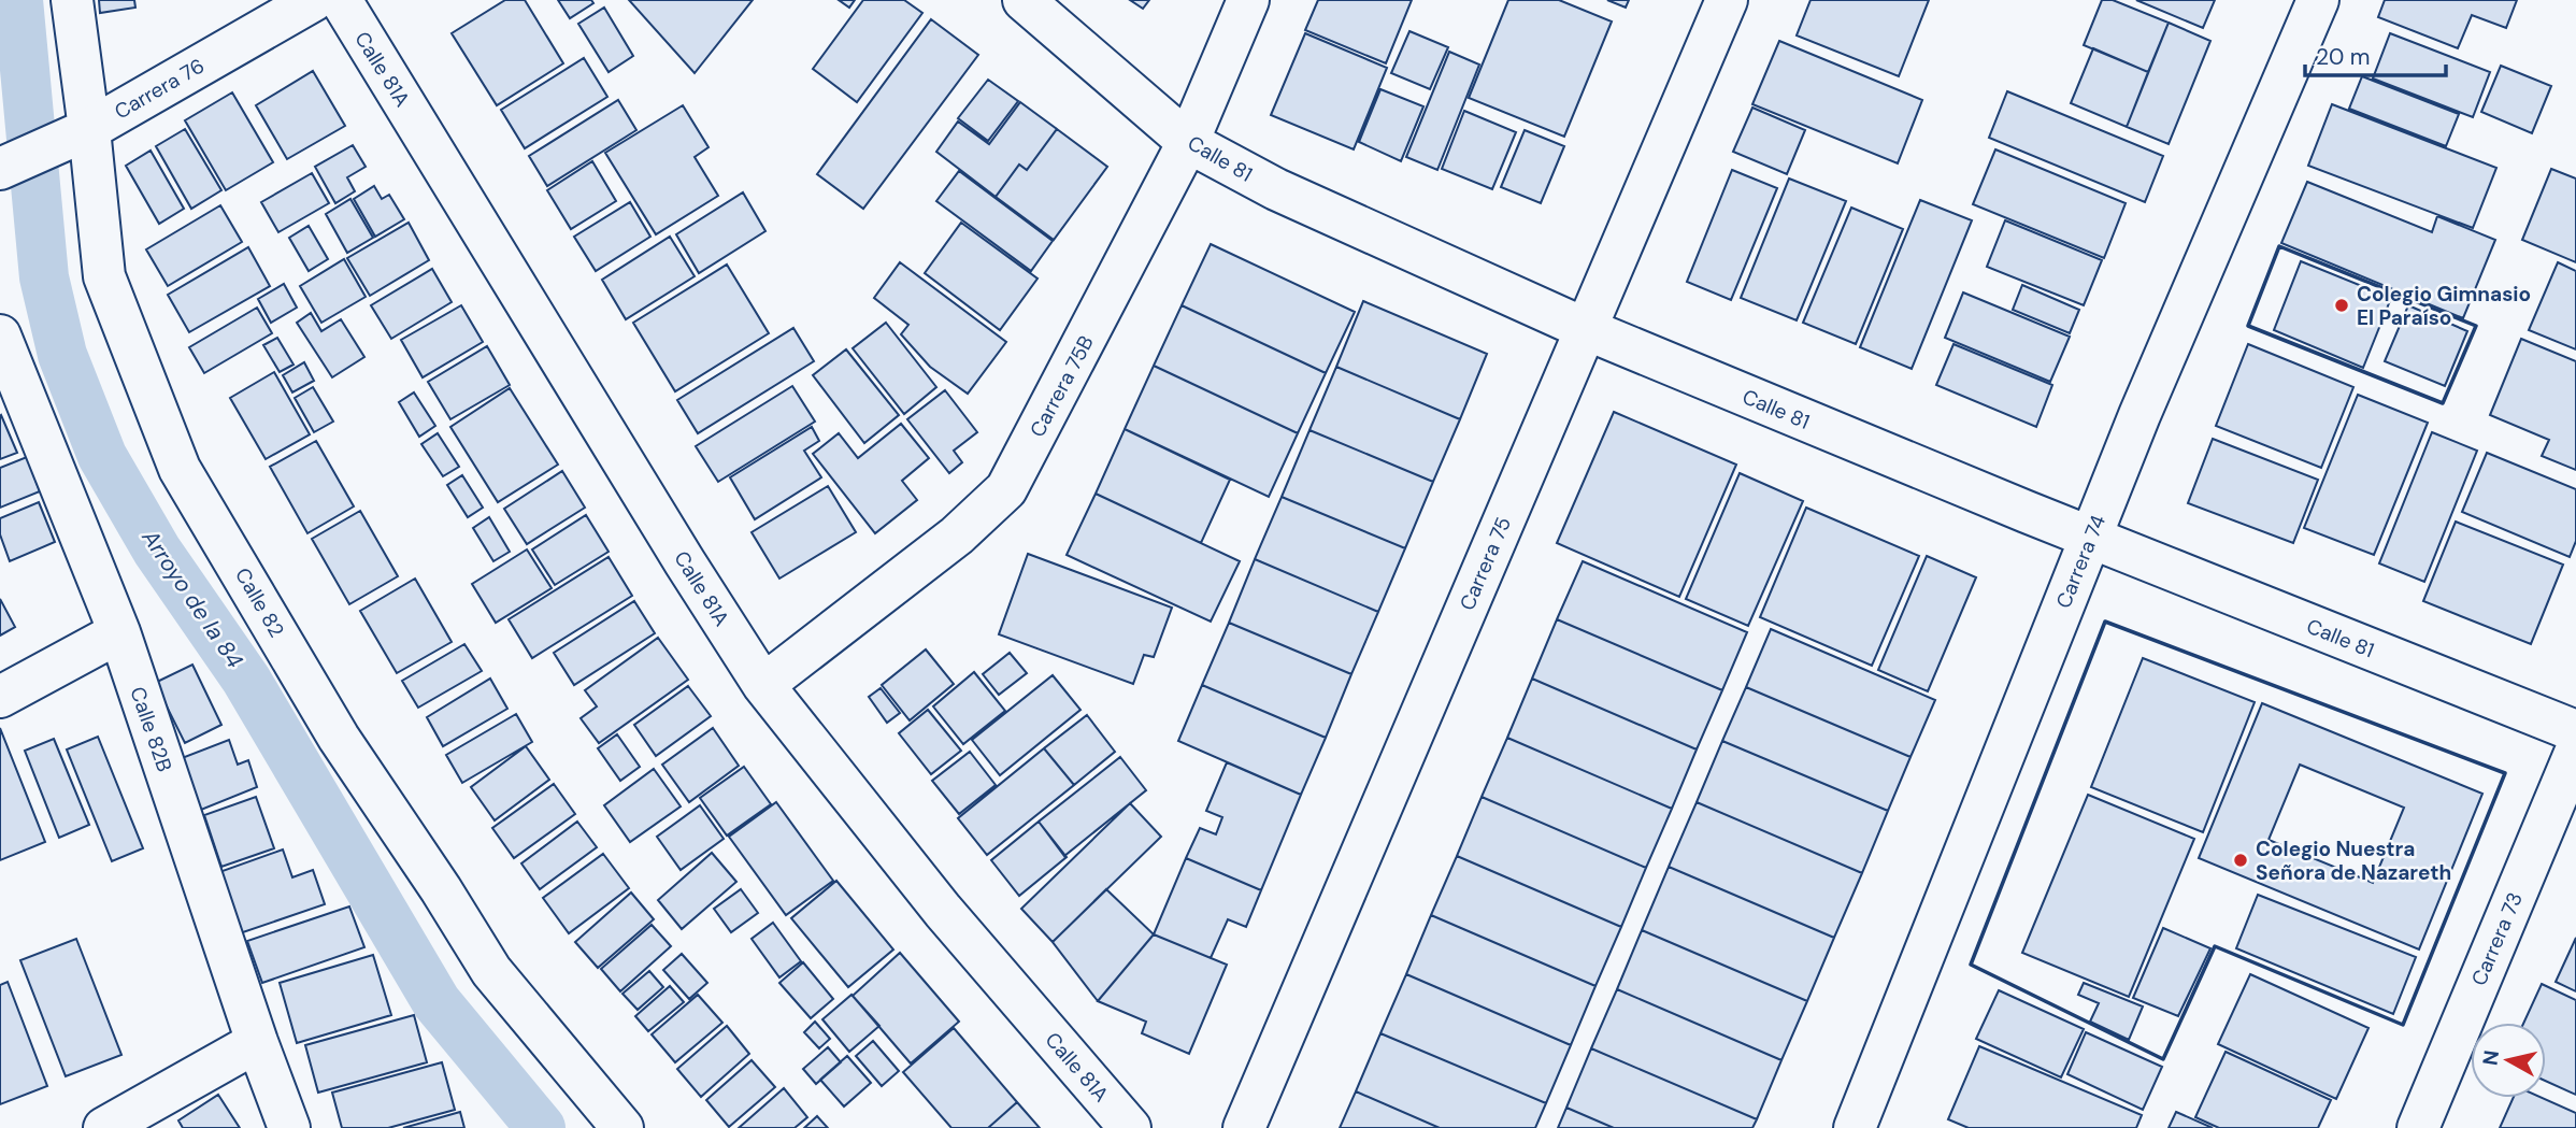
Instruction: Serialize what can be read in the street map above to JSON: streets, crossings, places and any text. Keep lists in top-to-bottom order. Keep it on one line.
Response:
{"streets":{"street":["Calle 81A","Carrera 76","Calle 81","Carrera 75B","Carrera 74","Carrera 75","Calle 82","Calle 82B","Carrera 73"]},"crossings":[["Calle 81A","Carrera 75B"],["Carrera 76","Calle 82"],["Calle 81","Carrera 75B"],["Calle 81","Carrera 74"],["Calle 81","Carrera 75"]],"water":["Arroyo de la 84"],"places":["Colegio Gimnasio El Paraíso","Colegio Nuestra Señora de Nazareth"],"scale_bar":"20 m","north":"left"}
